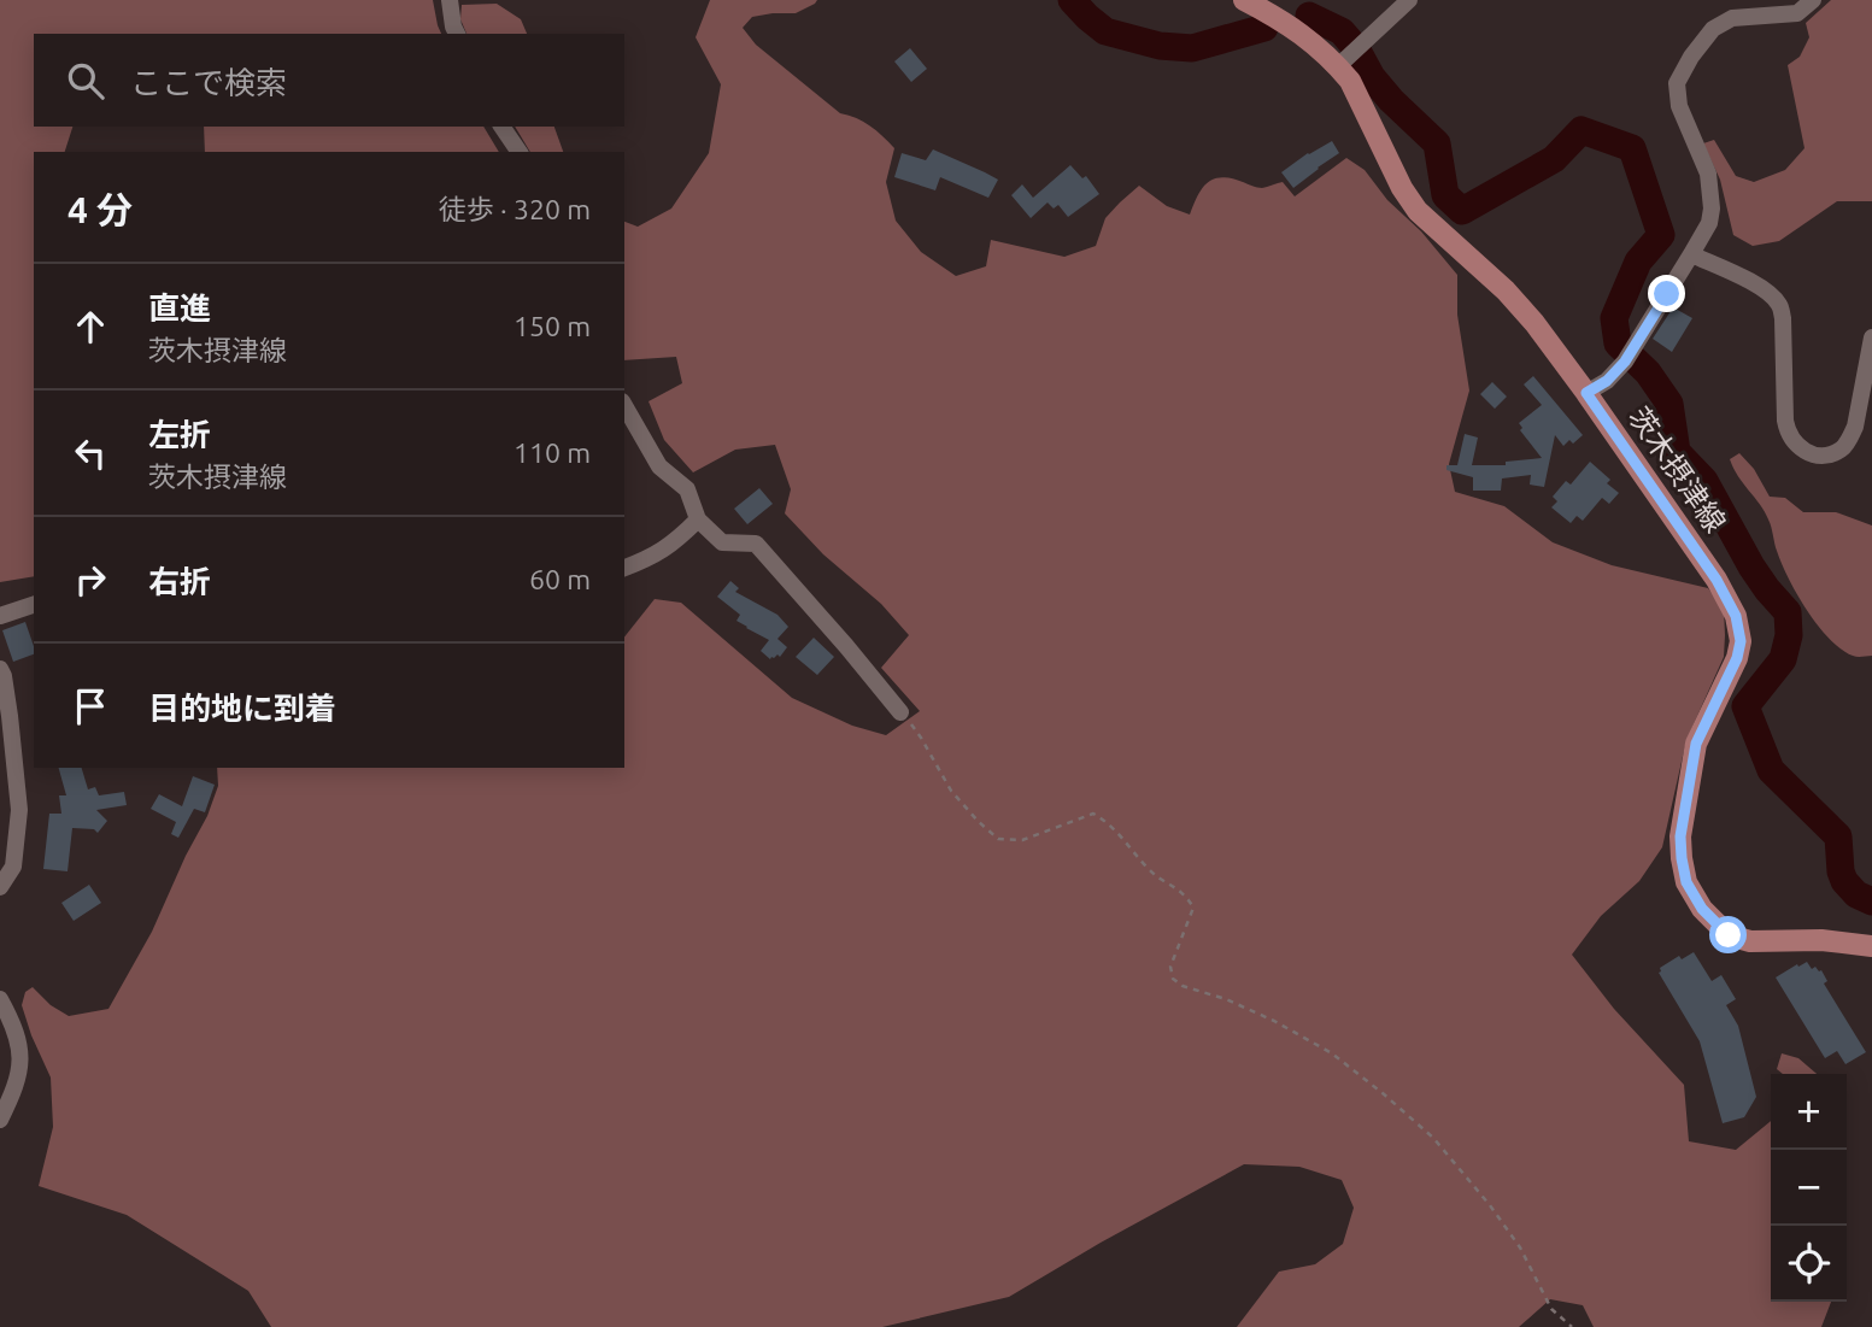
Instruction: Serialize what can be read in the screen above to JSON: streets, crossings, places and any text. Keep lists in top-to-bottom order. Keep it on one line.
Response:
{"streets":{"main road":["茨木摂津線"]},"page":{"search":"ここで検索","heading":["4 分","徒歩 · 320 m"],"list":[["直進","茨木摂津線","150 m"],["左折","茨木摂津線","110 m"],["右折","60 m"],"目的地に到着"],"map_buttons":["+","−"]}}
